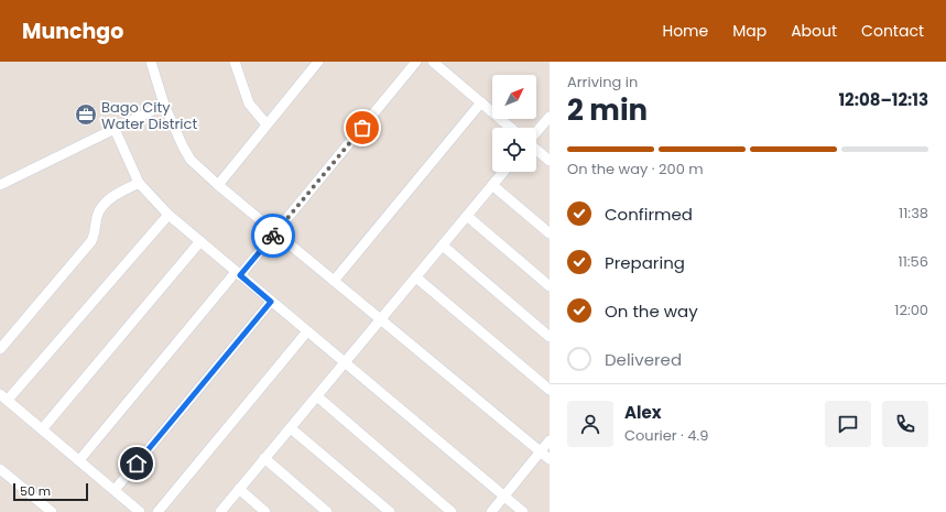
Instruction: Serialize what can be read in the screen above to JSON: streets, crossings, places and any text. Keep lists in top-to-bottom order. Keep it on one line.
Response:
{"places":{"office":["Bago City Water District"]},"scale_bar":"50 m","north":"top right","page":{"header":"Munchgo","nav":["Home","Map","About","Contact"],"heading":["2 min","Arriving in","12:08–12:13"],"panel":["Alex","Courier · 4.9"],"bar":"On the way · 200 m","list":[["Confirmed","11:38"],["Preparing","11:56"],["On the way","12:00"],"Delivered"],"scale":"50 m"}}
